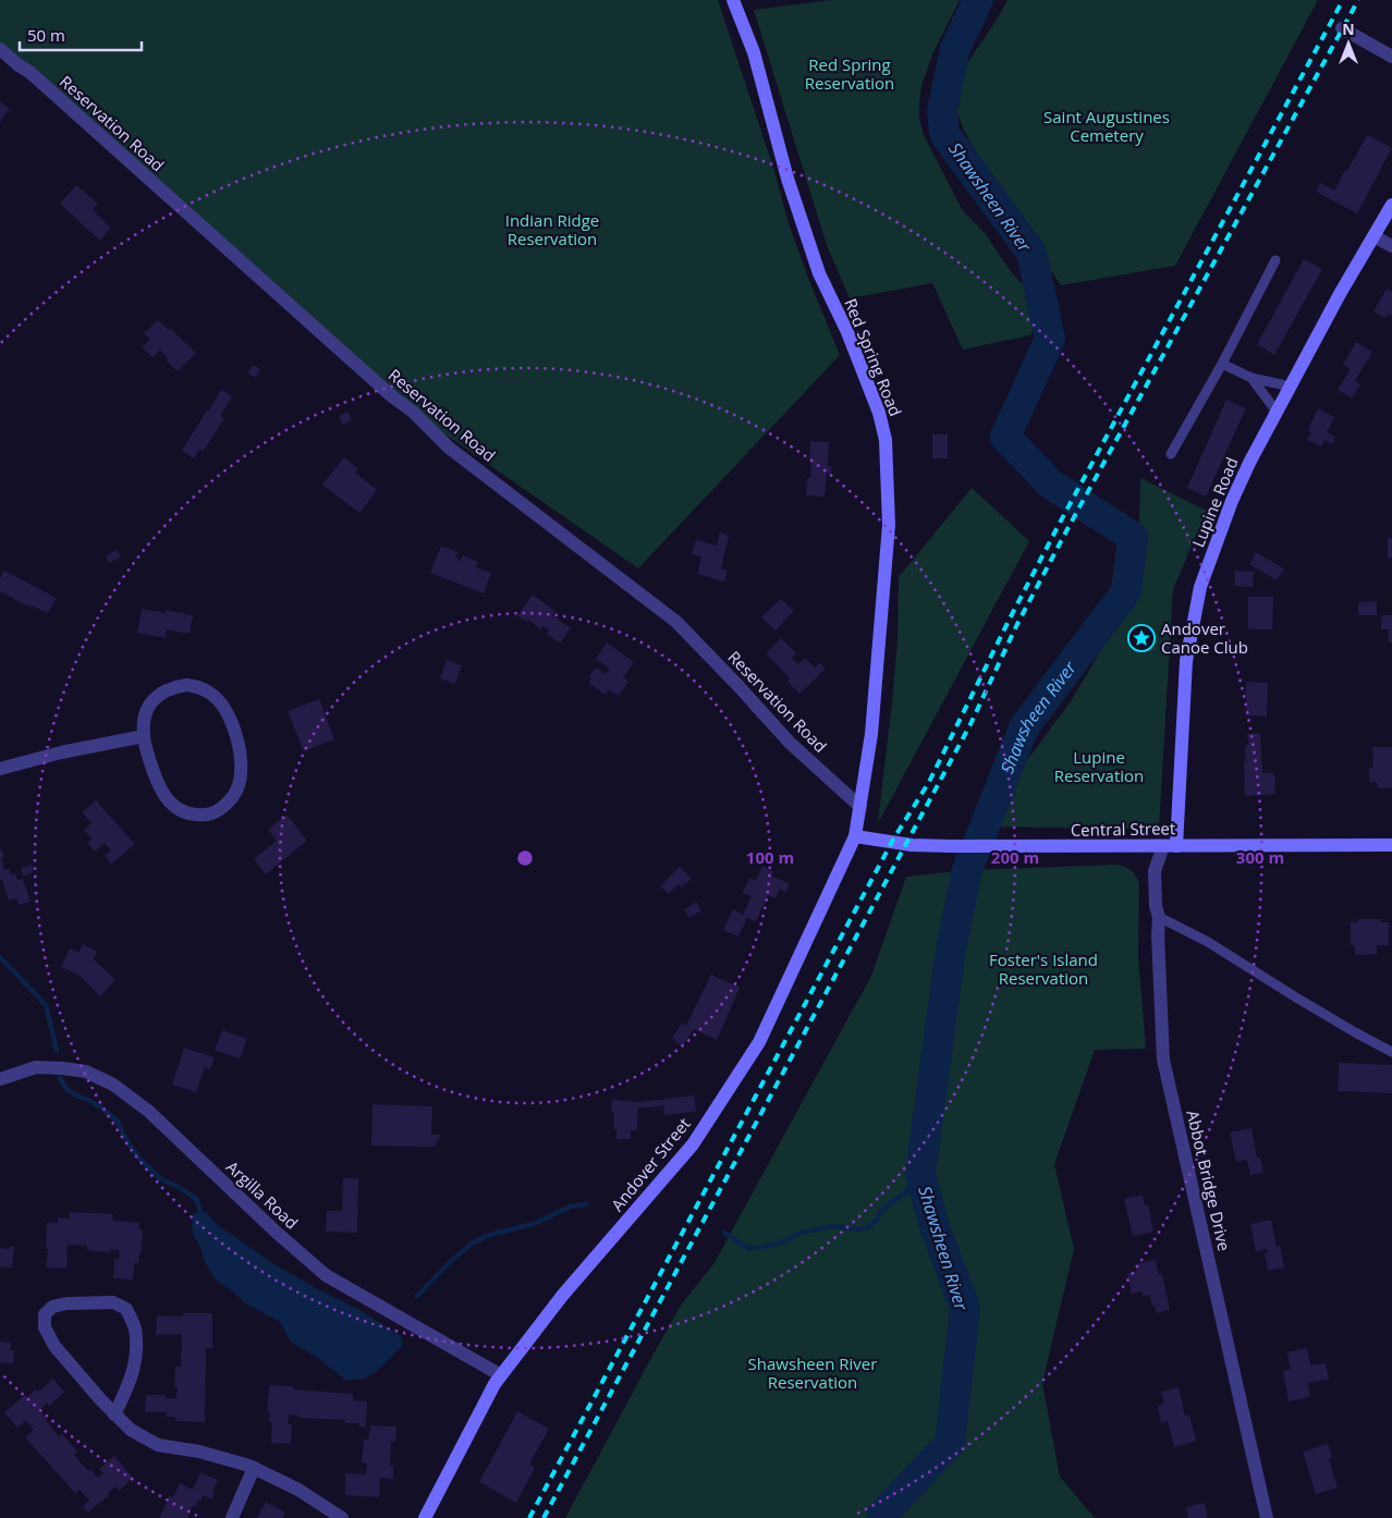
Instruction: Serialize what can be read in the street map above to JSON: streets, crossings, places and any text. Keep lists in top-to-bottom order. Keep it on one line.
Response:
{"streets":{"main road":["Red Spring Road","Lupine Road","Central Street","Andover Street"],"street":["Reservation Road","Abbot Bridge Drive","Argilla Road"]},"crossings":[["Reservation Road","Red Spring Road"],["Reservation Road","Andover Street"],["Red Spring Road","Andover Street"],["Lupine Road","Central Street"],["Lupine Road","Abbot Bridge Drive"],["Central Street","Andover Street"],["Central Street","Abbot Bridge Drive"],["Andover Street","Argilla Road"]],"water":["Shawsheen River"],"parks":["Red Spring Reservation","Saint Augustines Cemetery","Indian Ridge Reservation","Lupine Reservation","Foster's Island Reservation","Shawsheen River Reservation"],"places":{"place":["Andover Canoe Club"]},"scale_bar":"50 m","north":"top","rings":["100 m","200 m","300 m"]}
